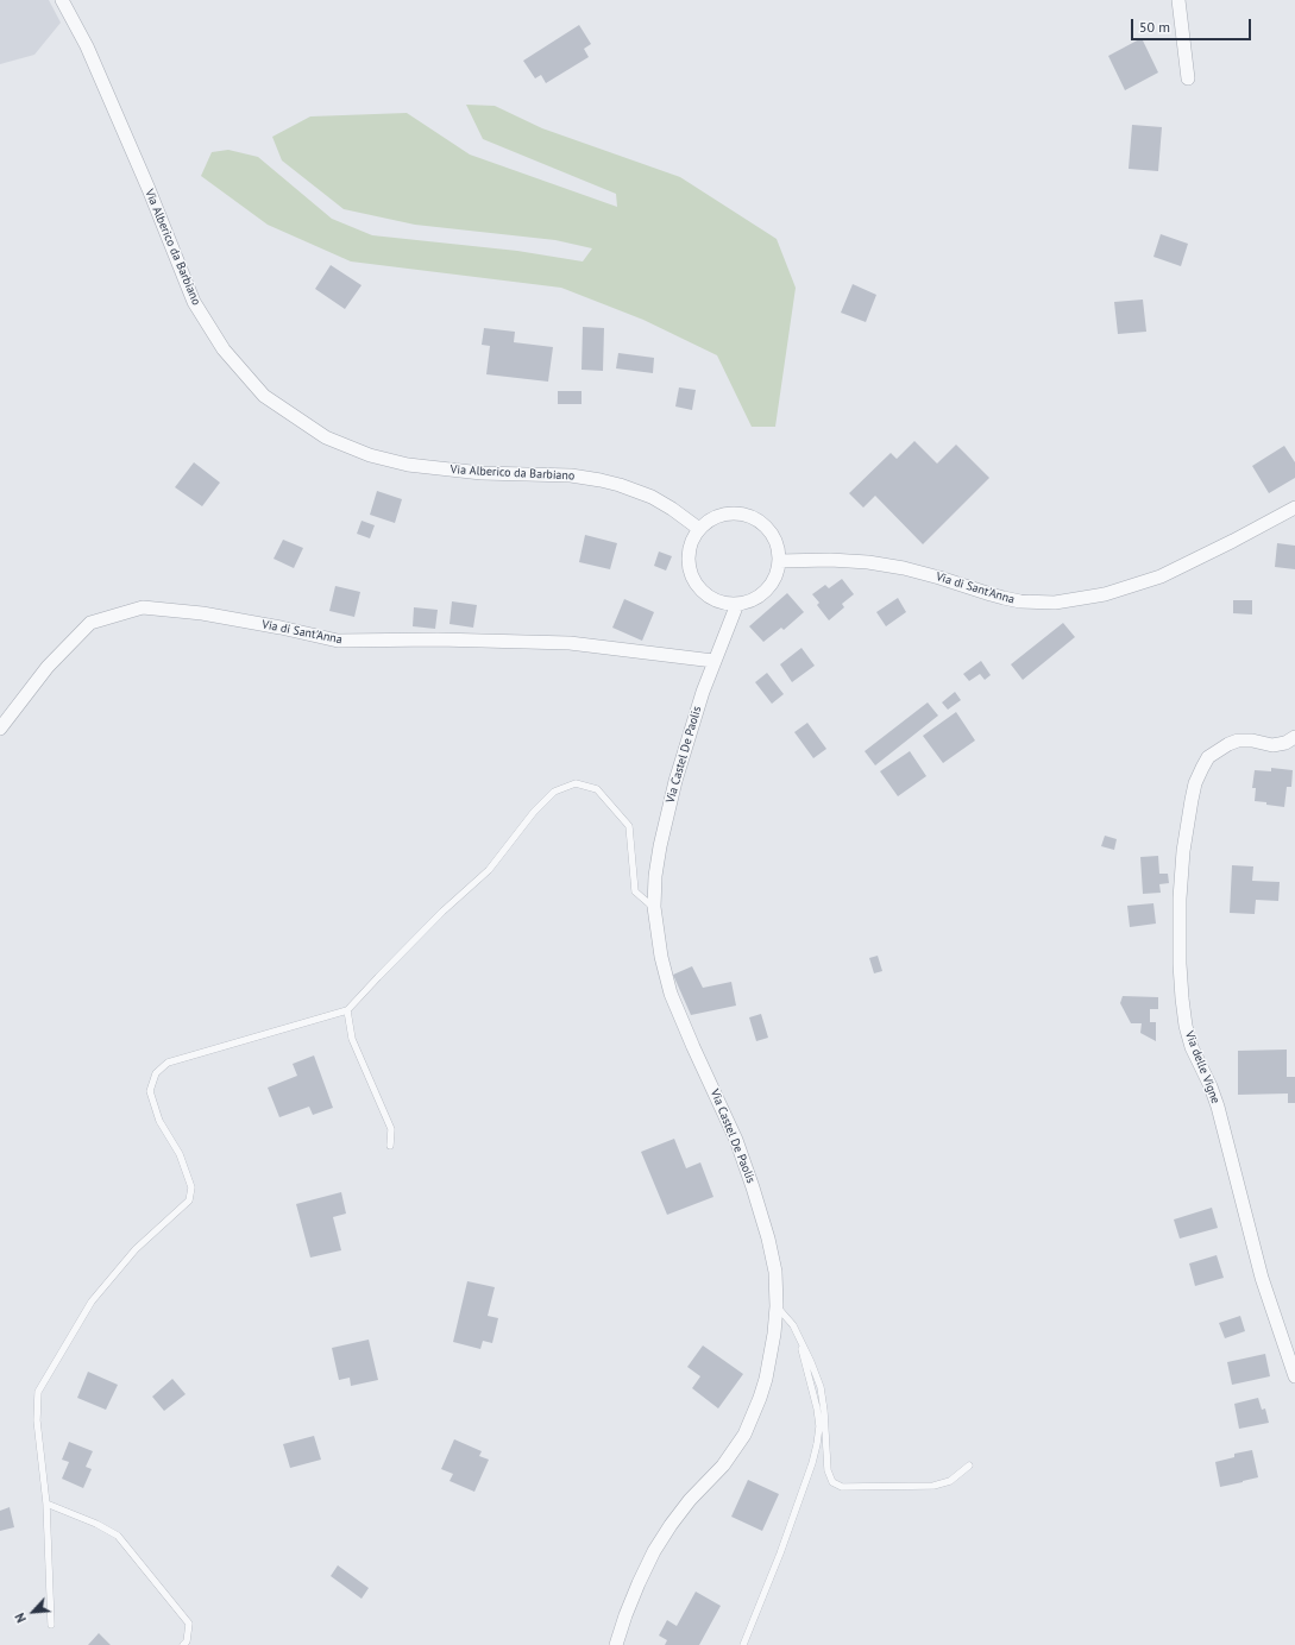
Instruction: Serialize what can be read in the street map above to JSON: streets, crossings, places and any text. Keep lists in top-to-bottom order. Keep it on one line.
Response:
{"streets":{"street":["Via Alberico da Barbiano","Via di Sant'Anna","Via Castel De Paolis","Via delle Vigne"]},"crossings":[["Via Alberico da Barbiano","Via di Sant'Anna"],["Via Alberico da Barbiano","Via Castel De Paolis"],["Via di Sant'Anna","Via Castel De Paolis"]],"scale_bar":"50 m","north":"bottom left"}
